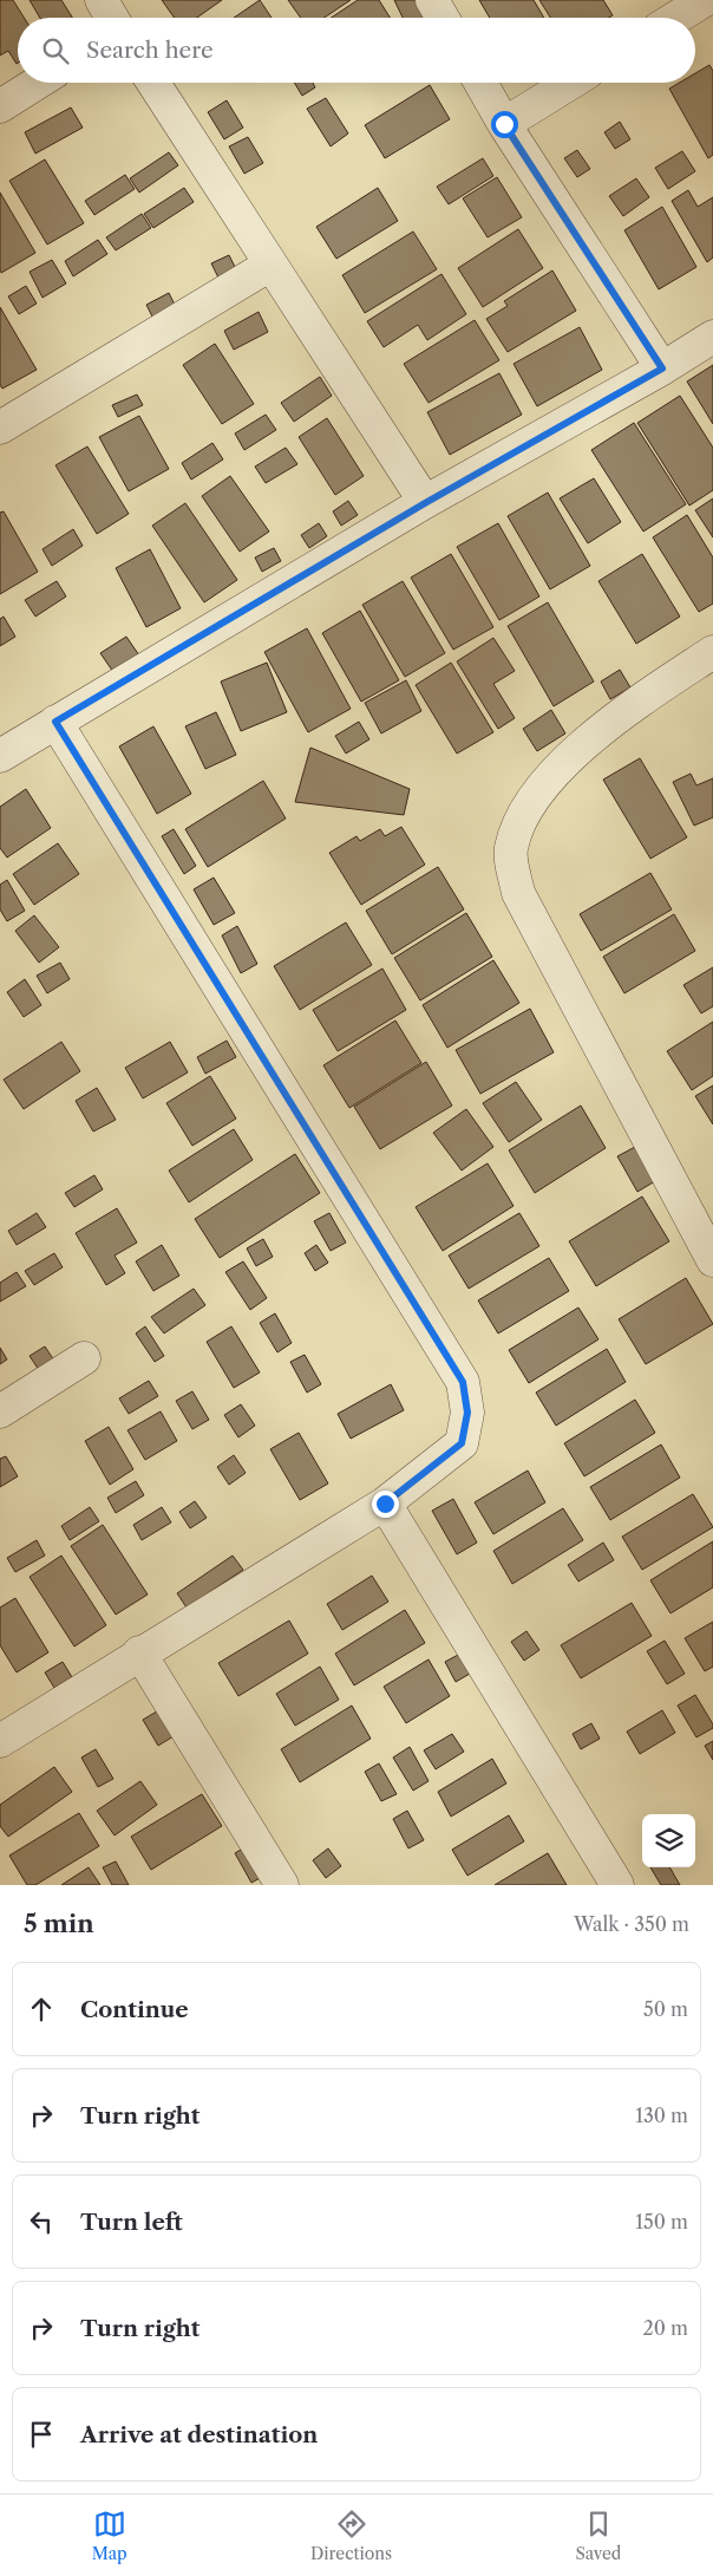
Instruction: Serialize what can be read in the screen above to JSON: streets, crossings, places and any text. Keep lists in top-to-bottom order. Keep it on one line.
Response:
{"page":{"search":"Search here","heading":["5 min","Walk · 350 m"],"list":[["Continue","50 m"],["Turn right","130 m"],["Turn left","150 m"],["Turn right","20 m"],"Arrive at destination"],"nav":["Map","Directions","Saved"]}}
